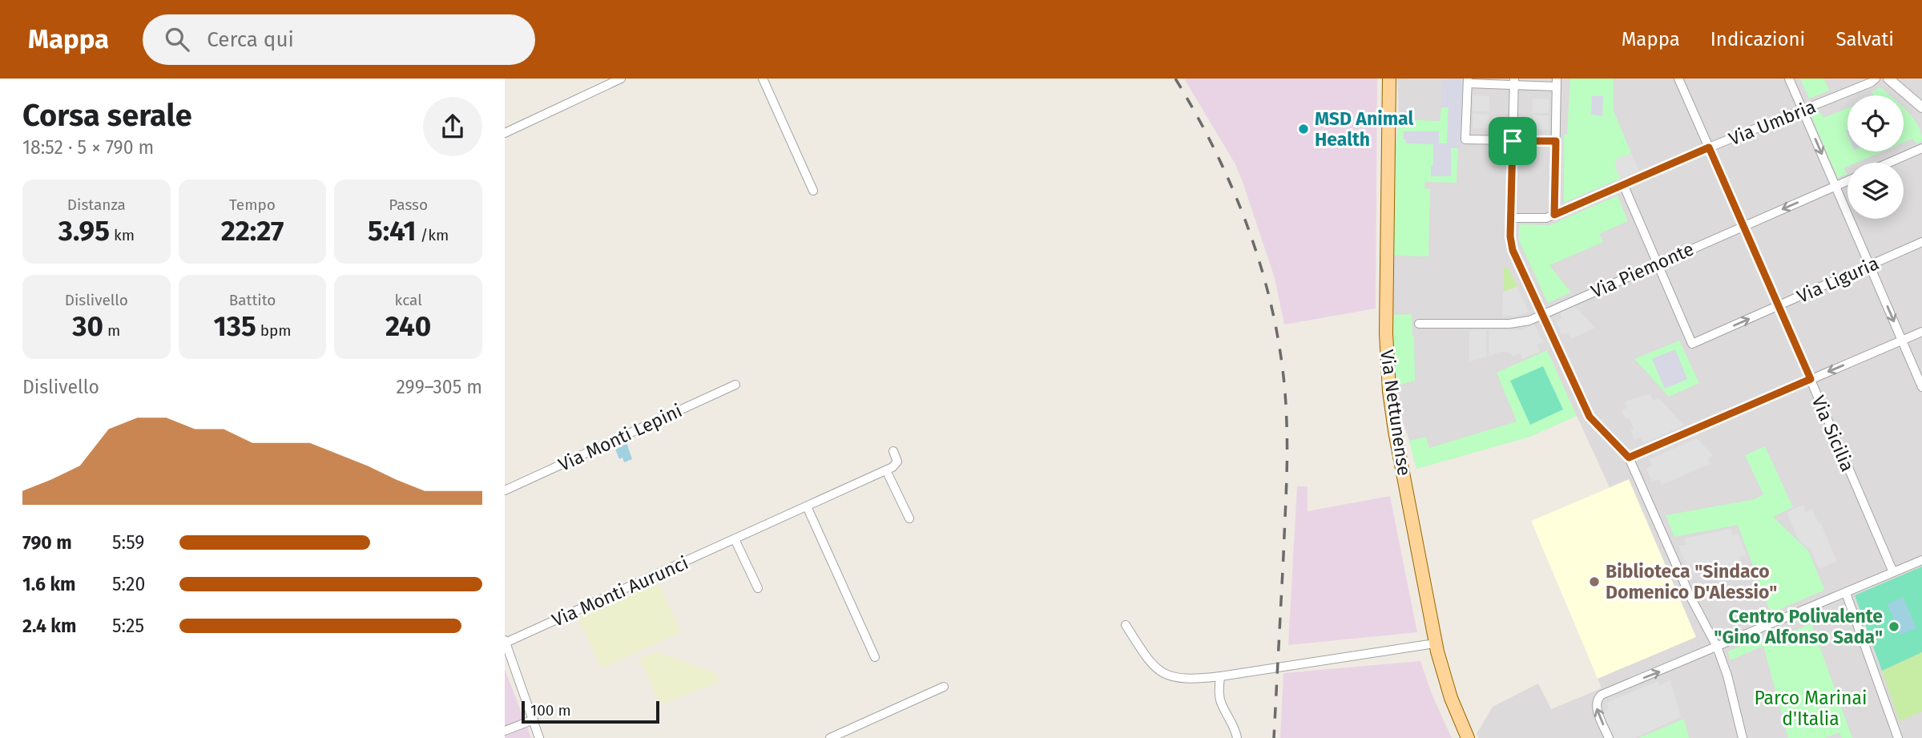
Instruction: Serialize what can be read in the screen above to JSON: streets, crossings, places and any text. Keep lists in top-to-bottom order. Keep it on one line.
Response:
{"streets":{"main road":["Via Nettunense"],"street":["Via Umbria","Via Piemonte","Via Liguria","Via Sicilia","Via Monti Lepini","Via Monti Aurunci"]},"crossings":[["Via Umbria","Via Sicilia"],["Via Piemonte","Via Liguria"],["Via Piemonte","Via Sicilia"],["Via Liguria","Via Sicilia"]],"parks":["Parco Marinai d'Italia"],"places":["MSD Animal Health","Biblioteca \"Sindaco Domenico D'Alessio\"","Centro Polivalente \"Gino Alfonso Sada\""],"scale_bar":"100 m","page":{"header":"Mappa","search":"Cerca qui","nav":["Mappa","Indicazioni","Salvati"],"heading":["Corsa serale","18:52 · 5 × 790 m"],"stats":[["Distanza","3.95 km"],["Tempo","22:27"],["Passo","5:41 /km"],["Dislivello","30 m"],["Battito","135 bpm"],["kcal","240"]],"chart":["Dislivello","299–305 m"],"list":[{"name":"790 m","note":"5:59"},{"name":"1.6 km","note":"5:20"},{"name":"2.4 km","note":"5:25"}],"scale":"100 m"}}
